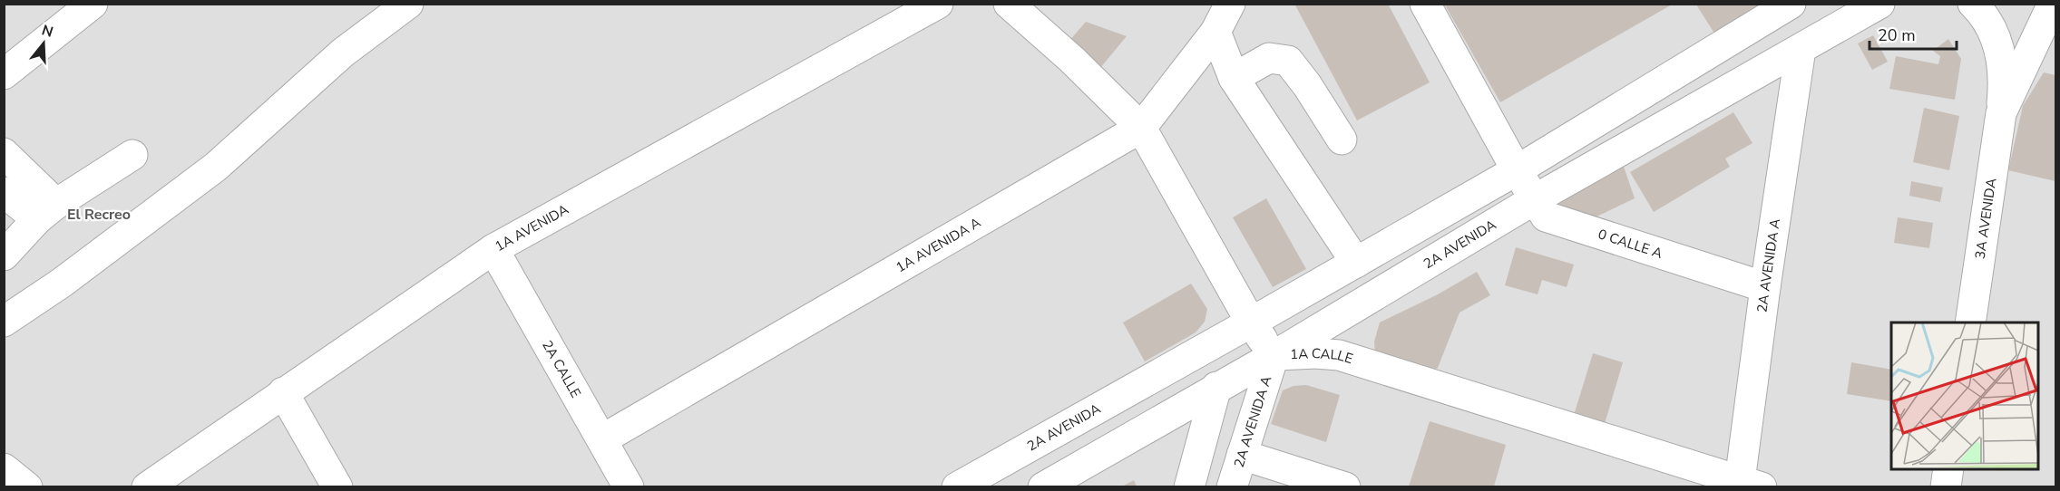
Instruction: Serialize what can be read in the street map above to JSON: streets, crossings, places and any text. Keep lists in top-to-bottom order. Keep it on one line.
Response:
{"streets":{"street":["3A AVENIDA","1A AVENIDA","2A AVENIDA","0 CALLE A","1A AVENIDA A","2A AVENIDA A","1A CALLE","2A CALLE"]},"crossings":[["1A AVENIDA","2A CALLE"],["2A AVENIDA","0 CALLE A"],["2A AVENIDA","2A AVENIDA A"],["2A AVENIDA","1A CALLE"],["0 CALLE A","2A AVENIDA A"],["1A AVENIDA A","1A CALLE"],["1A AVENIDA A","2A CALLE"],["2A AVENIDA A","1A CALLE"]],"districts":["El Recreo"],"scale_bar":"20 m","north":"top"}
